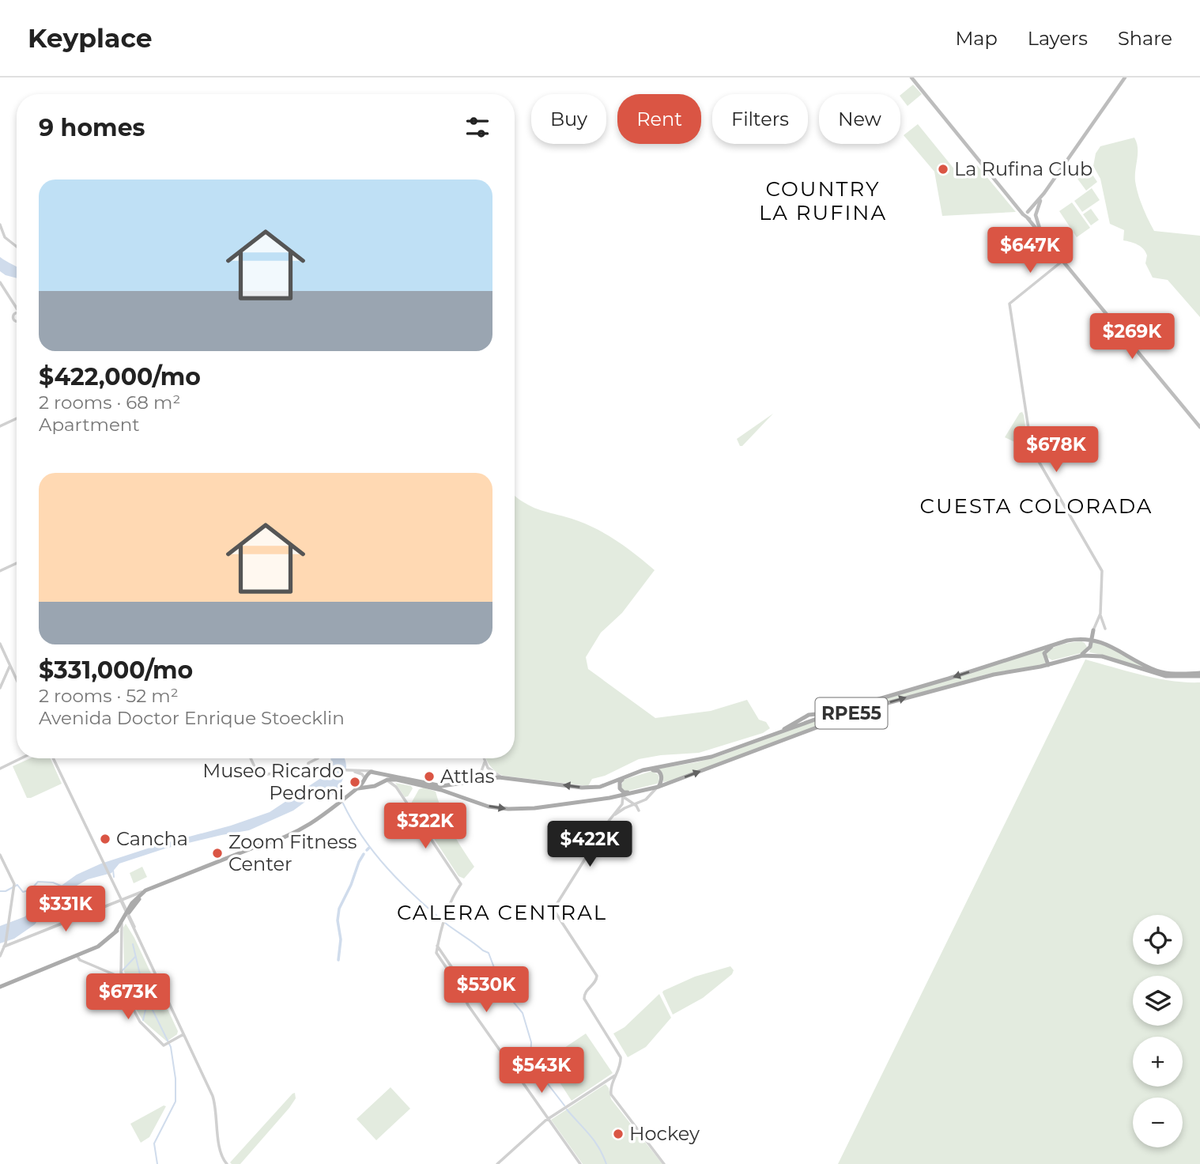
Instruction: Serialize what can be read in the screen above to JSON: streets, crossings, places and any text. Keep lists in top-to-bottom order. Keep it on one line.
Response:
{"streets":{"main road":["RPE55"]},"districts":["COUNTRY LA RUFINA","CUESTA COLORADA","CALERA CENTRAL"],"places":["La Rufina Club","Attlas","Museo Ricardo Pedroni","Cancha","Zoom Fitness Center","Hockey"],"page":{"header":"Keyplace","nav":["Map","Layers","Share"],"chip":["Buy","Rent","Filters","New"],"heading":"9 homes","list":[{"name":"$422,000/mo","note":"2 rooms · 68 m² · Apartment"},{"name":"$331,000/mo","note":"2 rooms · 52 m² · Avenida Doctor Enrique Stoecklin"}],"price":["$647K","$269K","$678K","$322K","$422K","$331K","$530K","$673K","$543K"],"map_buttons":["+","−"]}}
